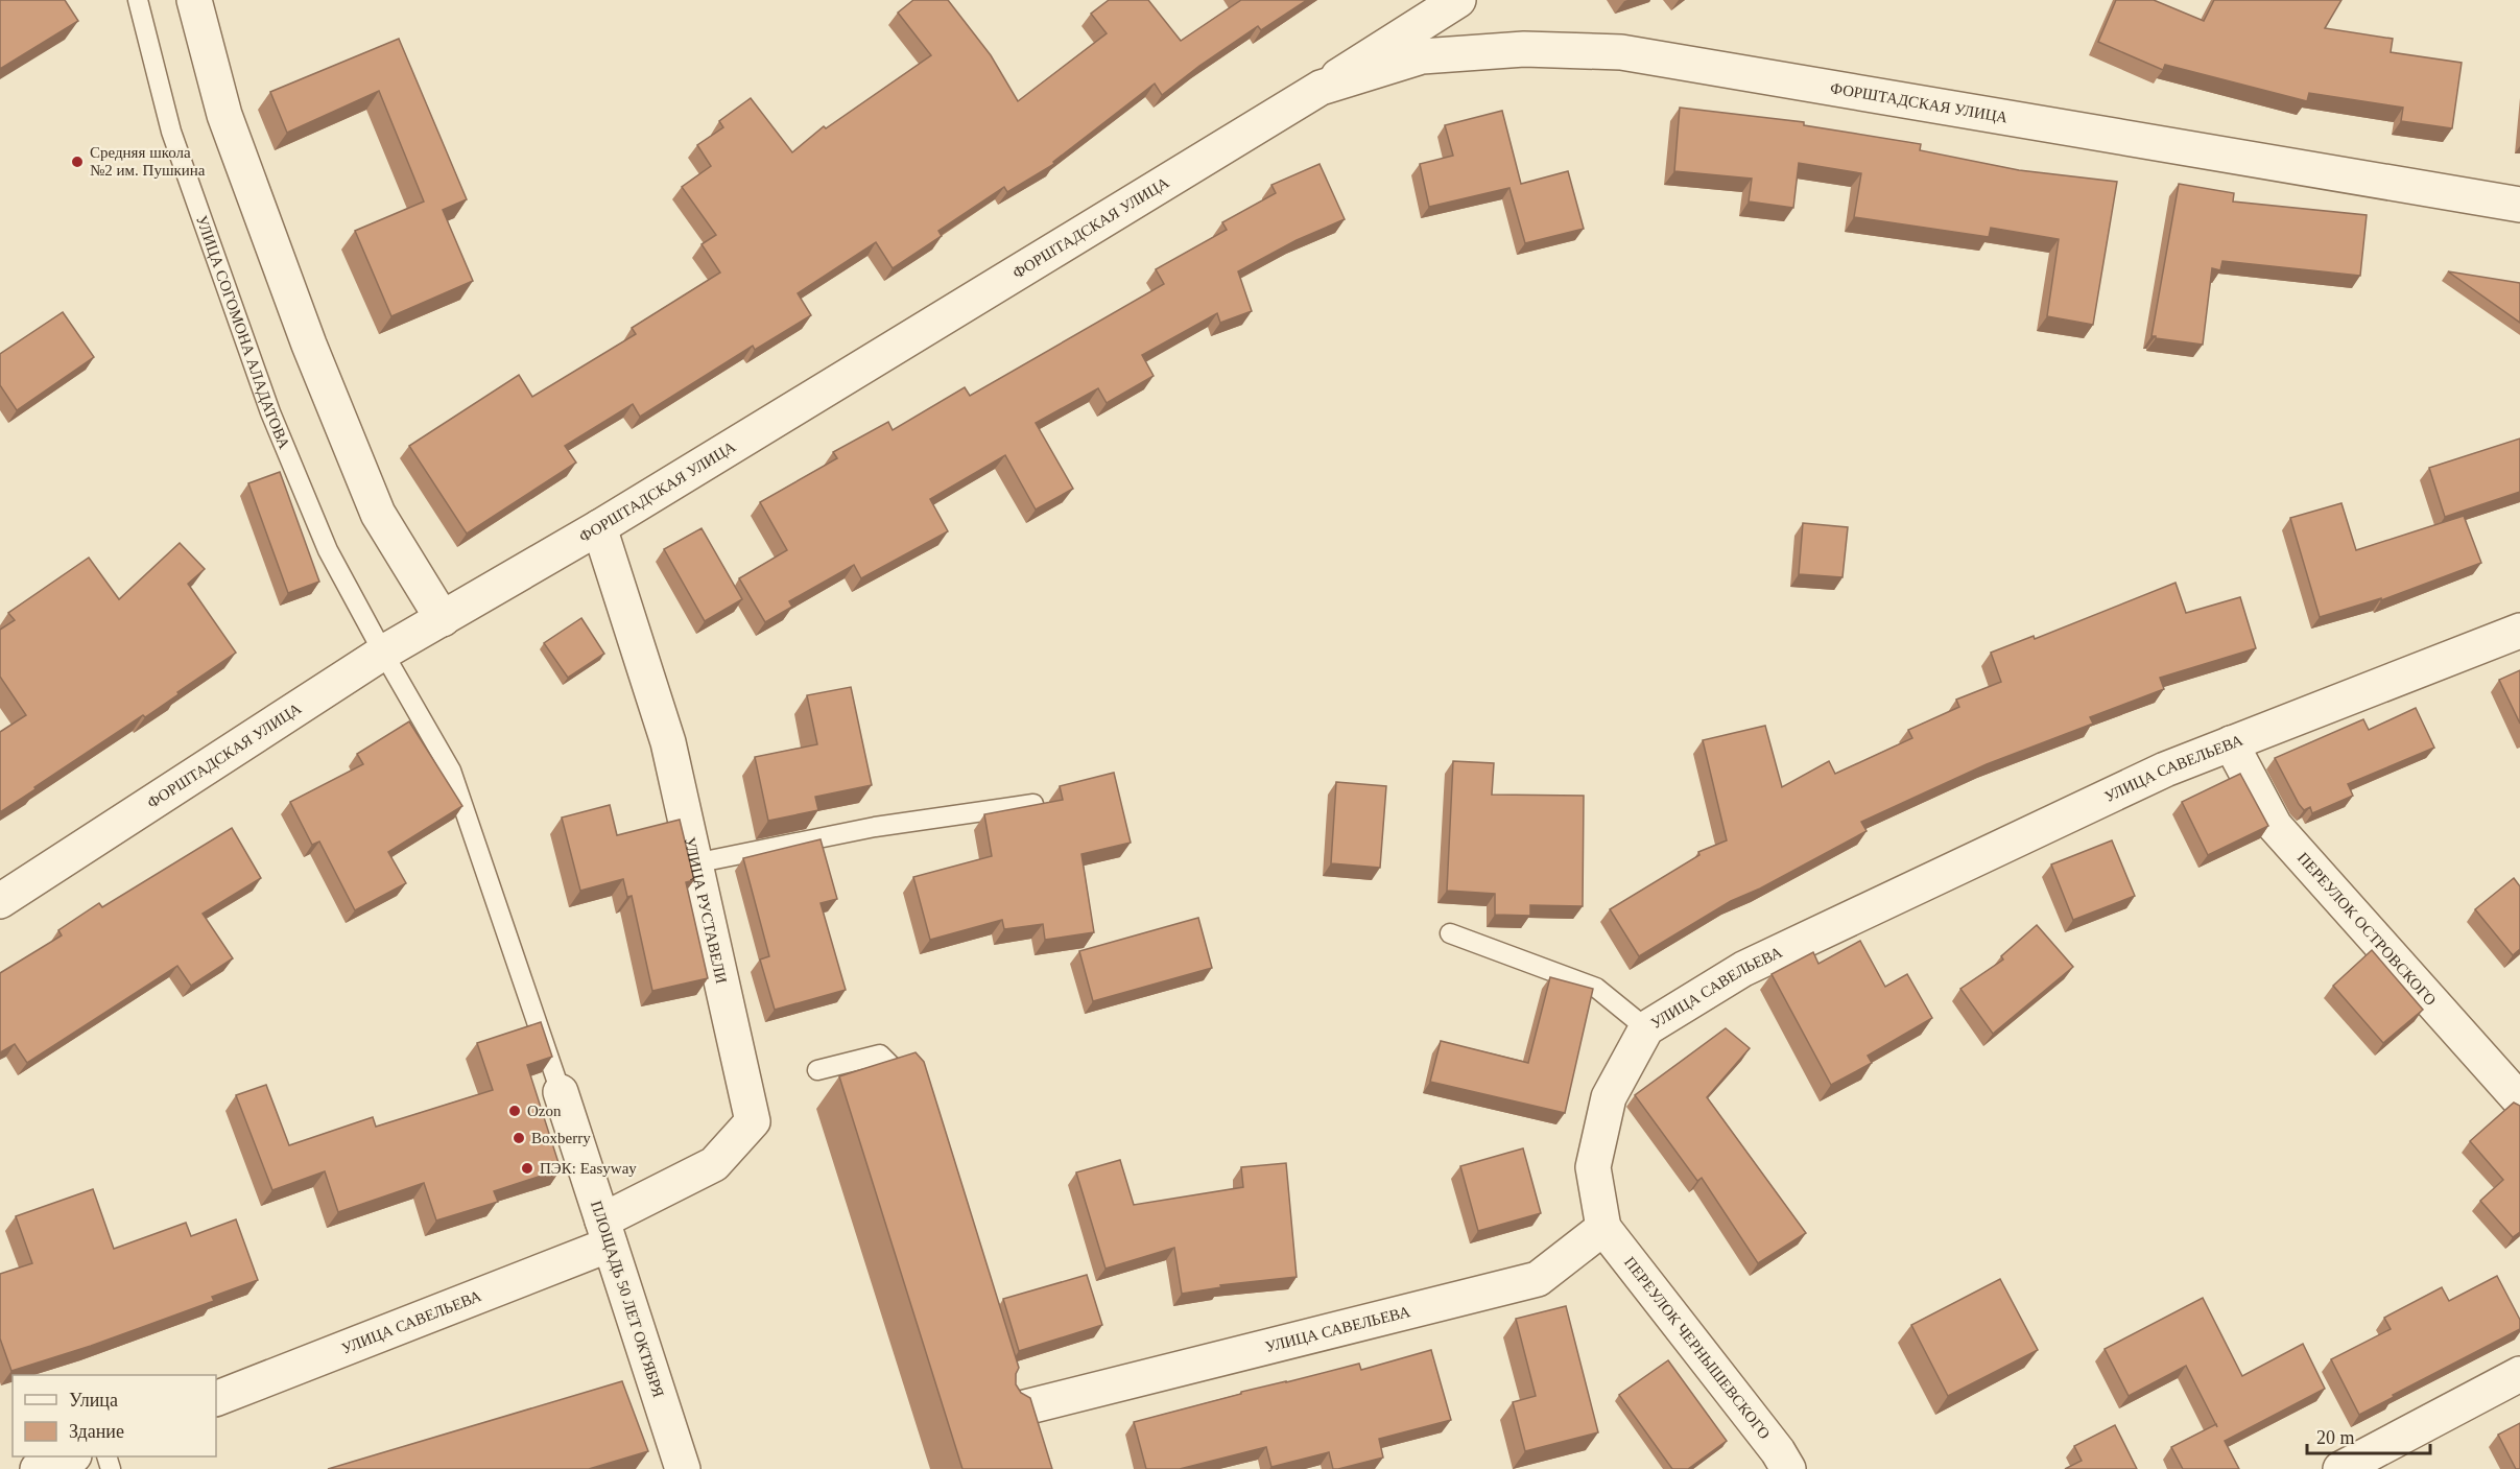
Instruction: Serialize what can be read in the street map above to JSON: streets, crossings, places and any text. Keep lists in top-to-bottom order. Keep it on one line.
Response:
{"streets":{"street":["ФОРШТАДСКАЯ УЛИЦА","УЛИЦА САВЕЛЬЕВА","УЛИЦА РУСТАВЕЛИ","ПЕРЕУЛОК ОСТРОВСКОГО","ПЛОЩАДЬ 50 ЛЕТ ОКТЯБРЯ","ПЕРЕУЛОК ЧЕРНЫШЕВСКОГО"],"lane":["УЛИЦА СОГОМОНА АЛАДАТОВА"]},"crossings":[["ФОРШТАДСКАЯ УЛИЦА","УЛИЦА СОГОМОНА АЛАДАТОВА"],["ФОРШТАДСКАЯ УЛИЦА","УЛИЦА РУСТАВЕЛИ"],["УЛИЦА СОГОМОНА АЛАДАТОВА","ПЛОЩАДЬ 50 ЛЕТ ОКТЯБРЯ"],["УЛИЦА САВЕЛЬЕВА","УЛИЦА РУСТАВЕЛИ"],["УЛИЦА САВЕЛЬЕВА","ПЕРЕУЛОК ОСТРОВСКОГО"],["УЛИЦА САВЕЛЬЕВА","ПЛОЩАДЬ 50 ЛЕТ ОКТЯБРЯ"],["УЛИЦА САВЕЛЬЕВА","ПЕРЕУЛОК ЧЕРНЫШЕВСКОГО"],["УЛИЦА РУСТАВЕЛИ","ПЛОЩАДЬ 50 ЛЕТ ОКТЯБРЯ"]],"places":["Средняя школа №2 им. Пушкина","Ozon","Boxberry","ПЭК: Easyway"],"legend":["Улица","Здание"],"scale_bar":"20 m"}
